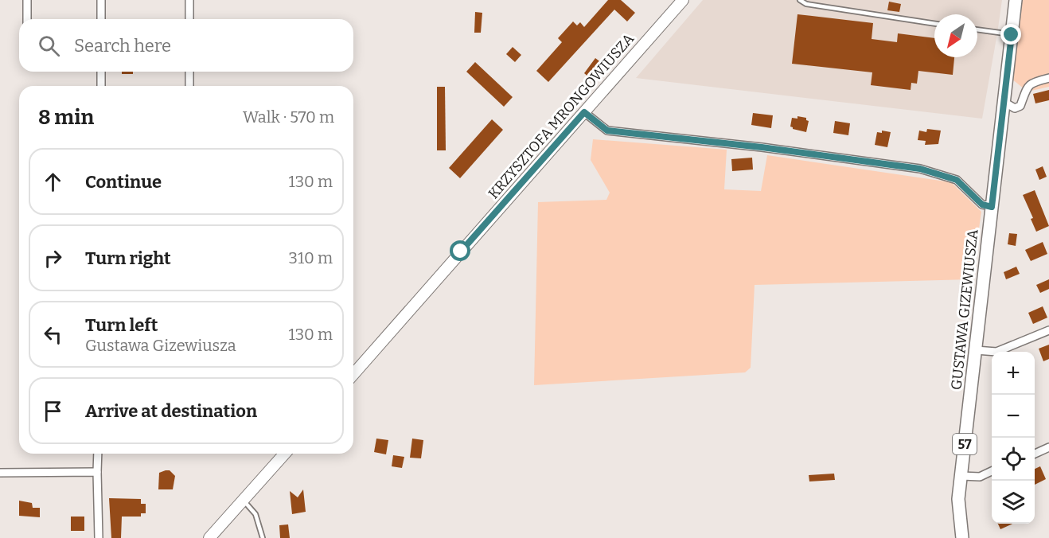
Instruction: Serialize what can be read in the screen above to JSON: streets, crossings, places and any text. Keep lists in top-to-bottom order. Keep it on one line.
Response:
{"streets":{"main road":["KRZYSZTOFA MRONGOWIUSZA","GUSTAWA GIZEWIUSZA","57"]},"north":"bottom left","page":{"search":"Search here","heading":["8 min","Walk · 570 m"],"list":[["Continue","130 m"],["Turn right","310 m"],["Turn left","Gustawa Gizewiusza","130 m"],"Arrive at destination"],"map_buttons":["+","−"]}}
